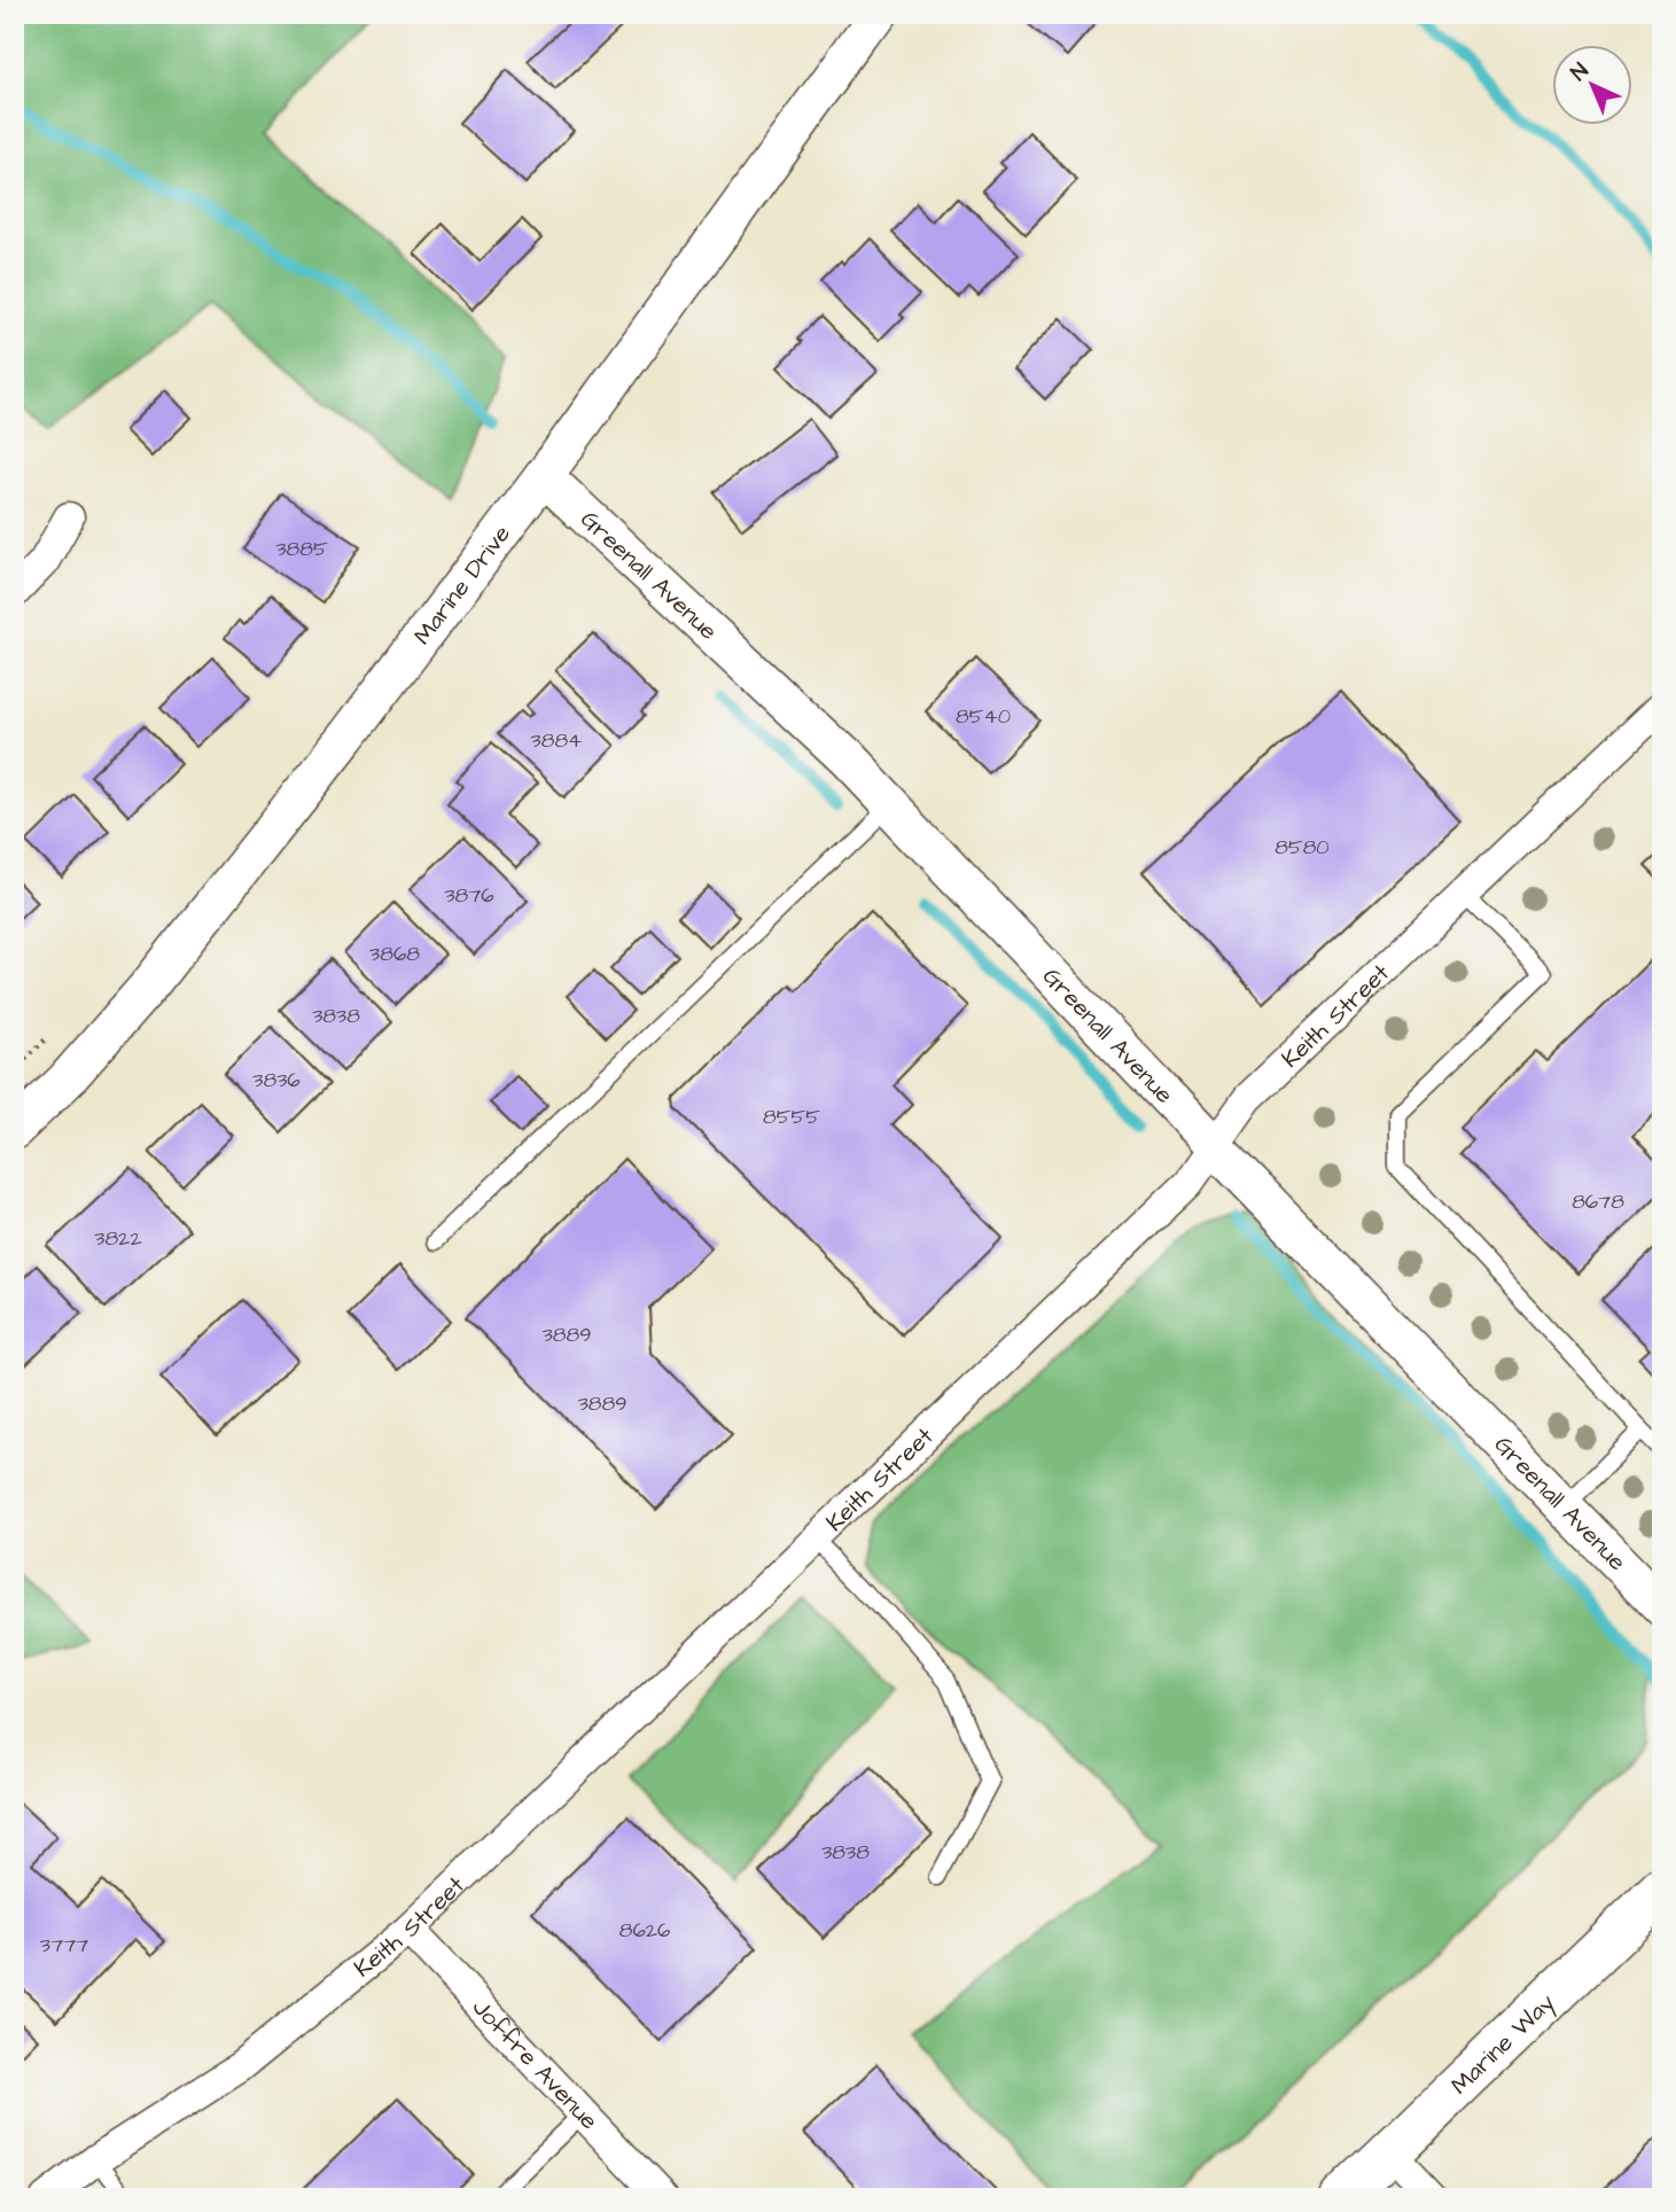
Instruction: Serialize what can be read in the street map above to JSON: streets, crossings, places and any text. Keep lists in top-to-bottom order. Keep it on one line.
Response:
{"streets":{"main road":["Marine Way"],"street":["Greenall Avenue","Marine Drive","Keith Street","Joffre Avenue"]},"crossings":[["Greenall Avenue","Marine Drive"],["Greenall Avenue","Keith Street"],["Keith Street","Joffre Avenue"]],"house_numbers":["3885","8540","3884","8580","3876","3868","3838","3836","8555","8678","3822","3889","3889","3838","8626","3777"],"north":"top left"}
